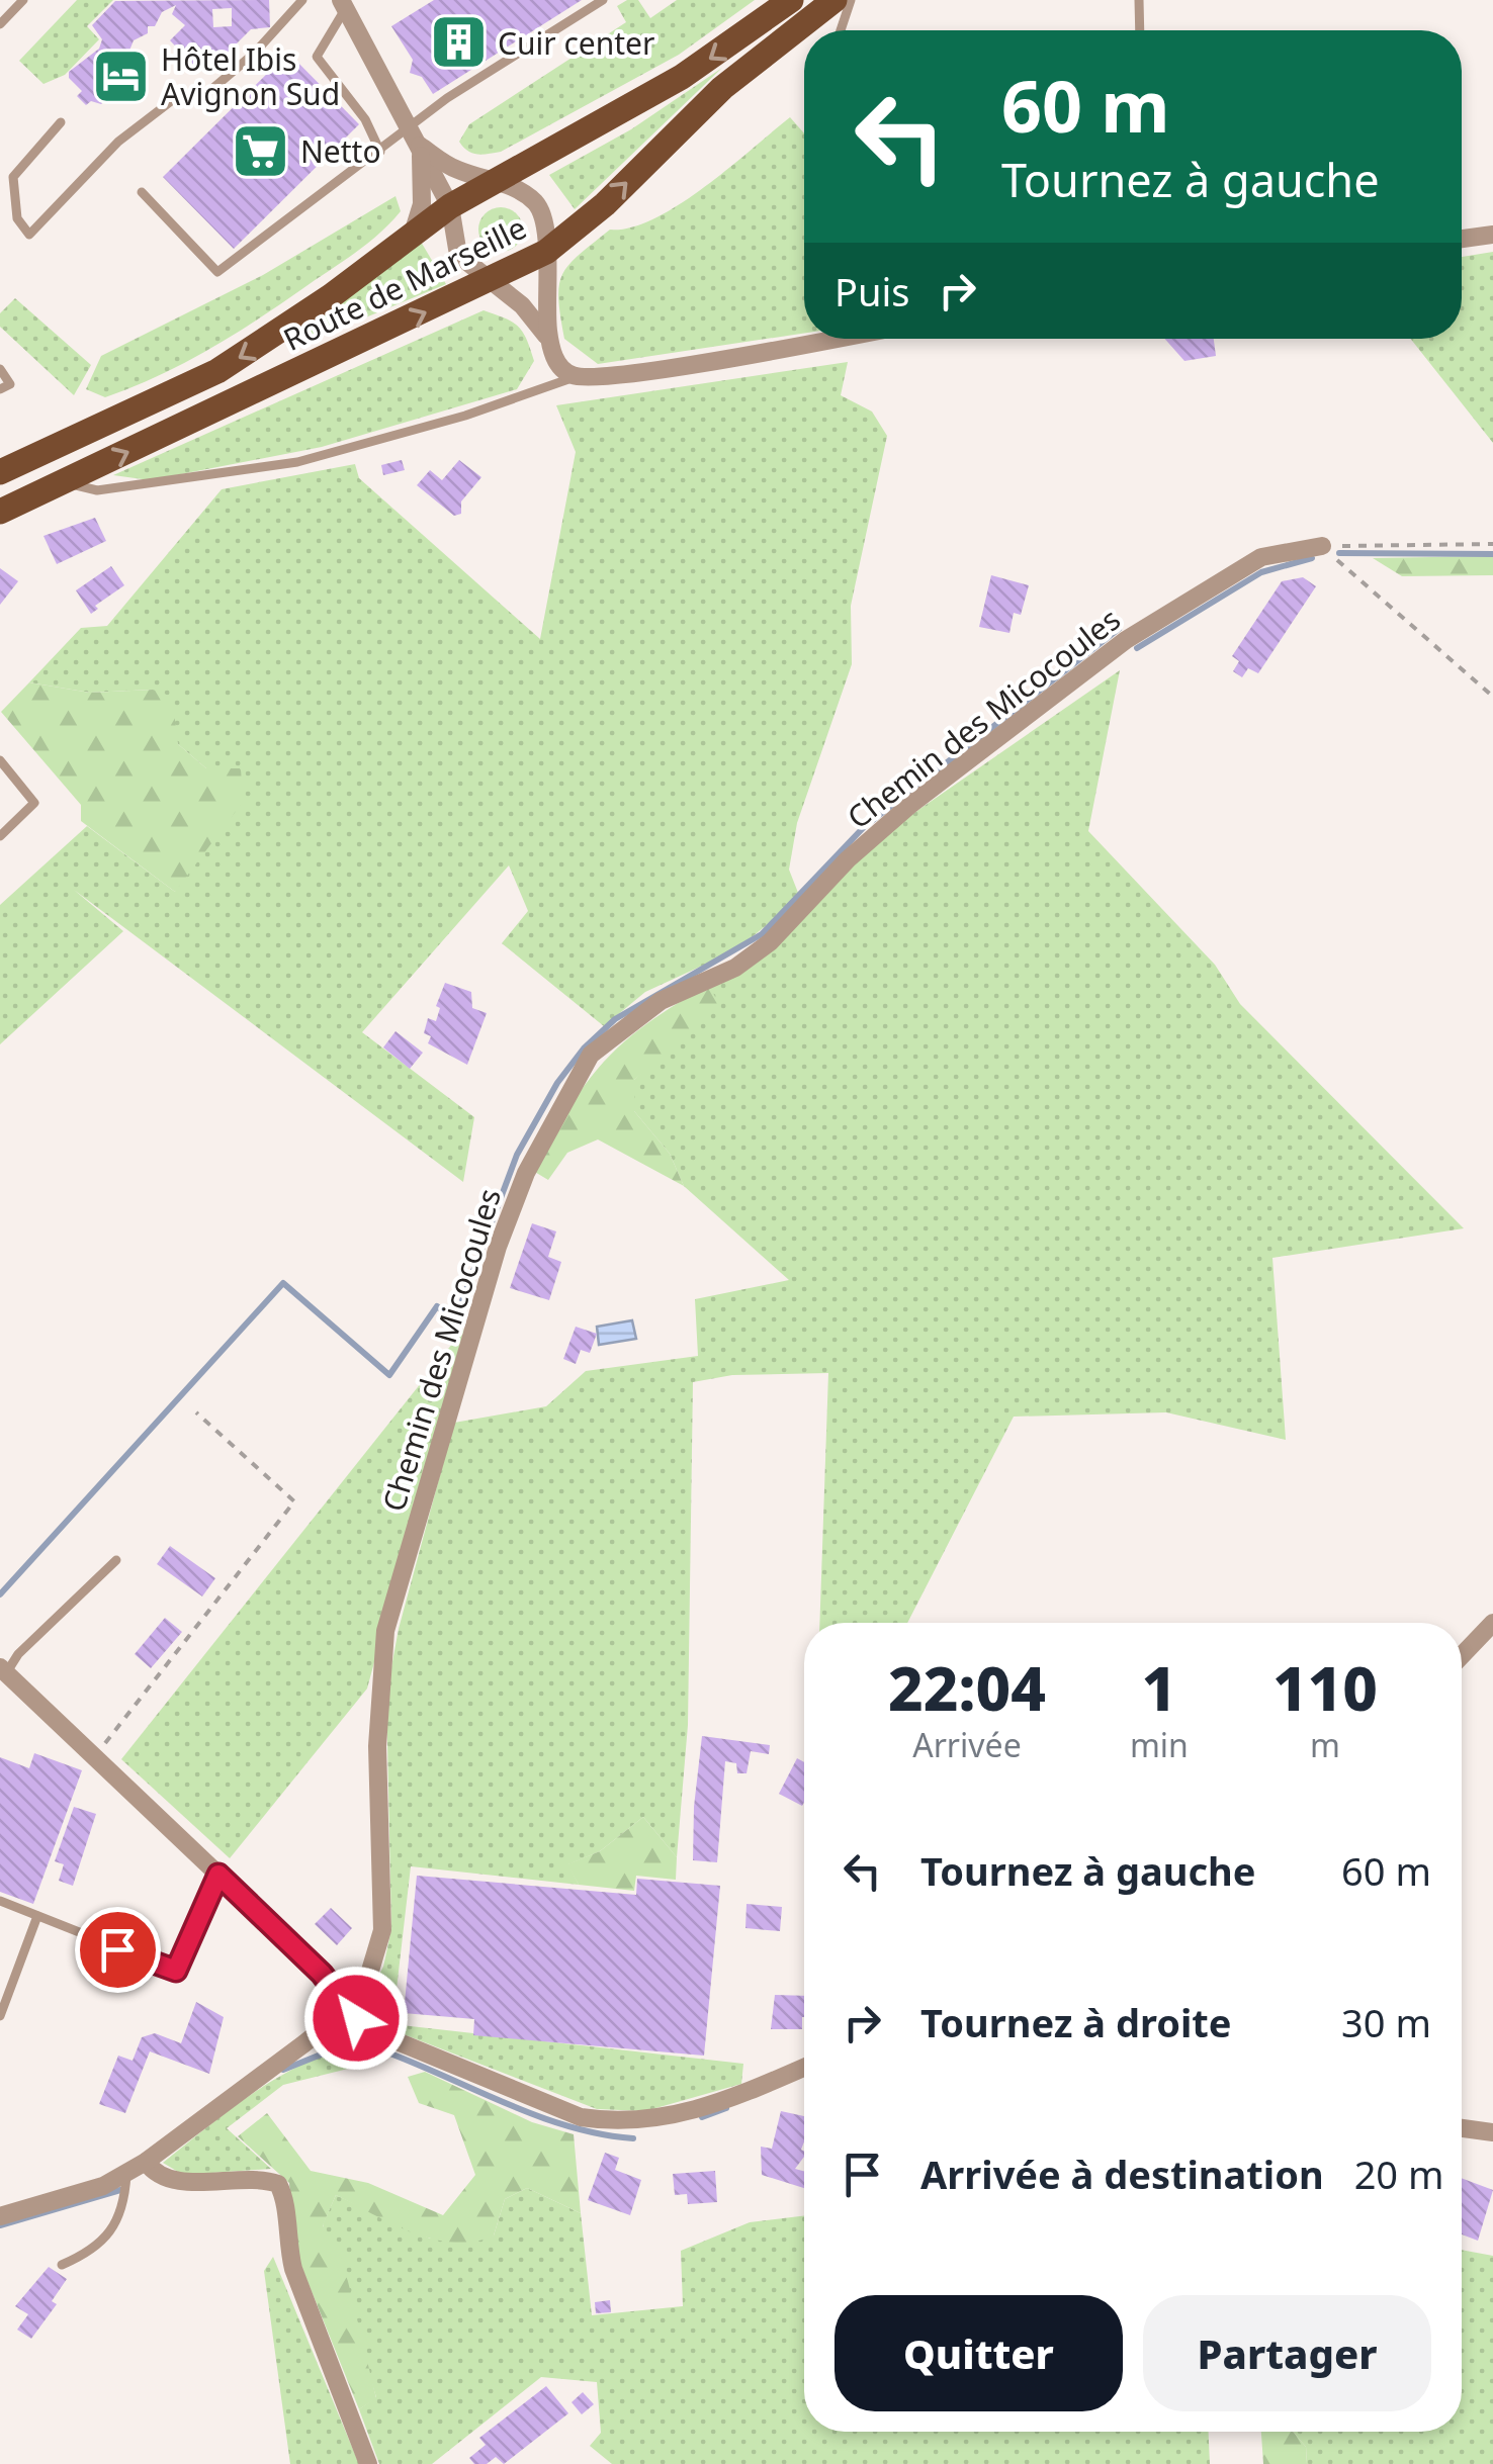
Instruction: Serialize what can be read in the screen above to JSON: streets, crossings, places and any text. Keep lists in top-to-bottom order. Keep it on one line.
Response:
{"streets":{"main road":["Route de Marseille"],"street":["Chemin des Micocoules"]},"places":{"building":["Cuir center"],"hotel":["Hôtel Ibis Avignon Sud"],"supermarket":["Netto"]},"page":{"turn":["60 m","Tournez à gauche"],"then":"Puis","eta":["22:04","Arrivée","1","min","110","m"],"list":[{"name":"Tournez à gauche","value":"60 m"},{"name":"Tournez à droite","value":"30 m"},{"name":"Arrivée à destination","value":"20 m"}],"buttons":["Quitter","Partager"]}}
